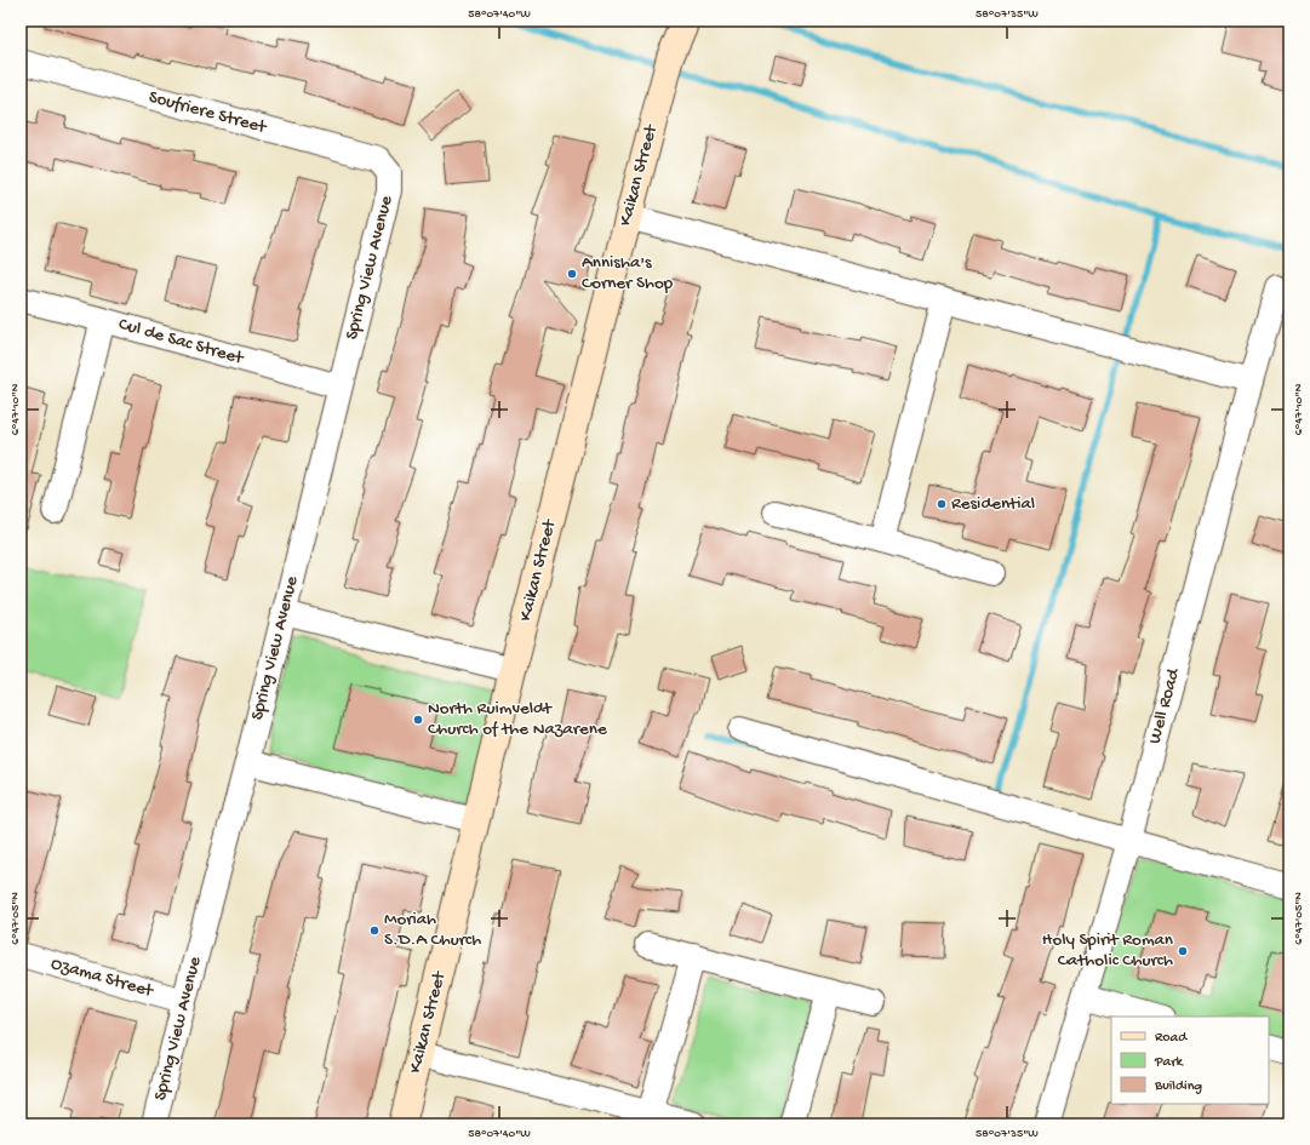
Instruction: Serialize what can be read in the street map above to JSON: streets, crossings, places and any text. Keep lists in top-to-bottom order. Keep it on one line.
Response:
{"streets":{"street":["Soufriere Street","Kaikan Street","Spring View Avenue","Cul de Sac Street","Well Road","Ozama Street"]},"crossings":[["Soufriere Street","Spring View Avenue"],["Spring View Avenue","Cul de Sac Street"],["Spring View Avenue","Ozama Street"]],"places":["Annisha's Corner Shop","Residential","North Ruimveldt Church of the Nazarene","Moriah S.D.A Church","Holy Spirit Roman Catholic Church"],"legend":["Road","Park","Building"],"coordinates":["58°07'40\"W","58°07'35\"W","6°47'10\"N","6°47'05\"N"]}
